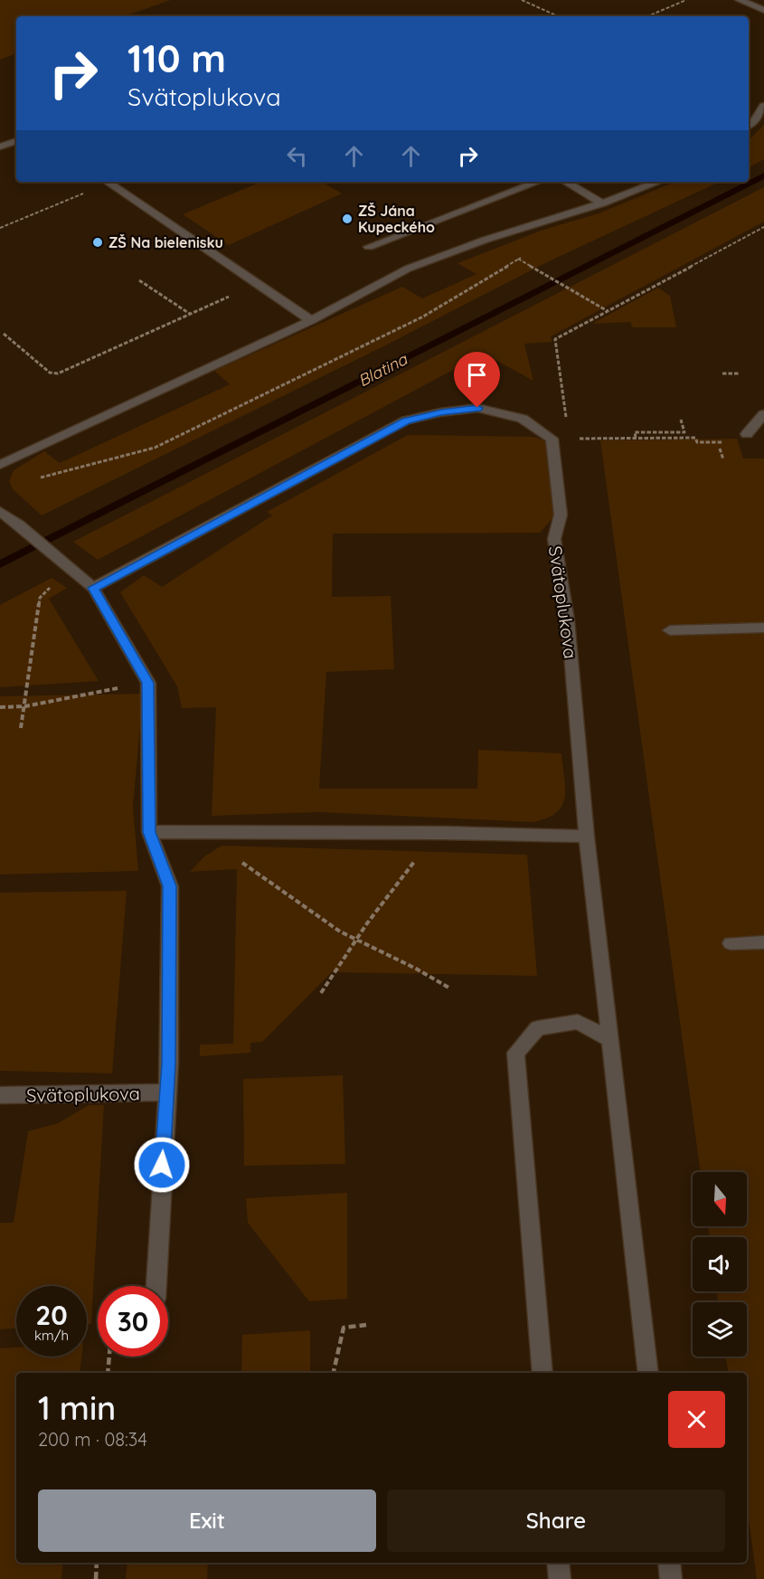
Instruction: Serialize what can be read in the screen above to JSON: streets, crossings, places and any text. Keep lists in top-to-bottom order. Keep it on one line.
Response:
{"streets":{"street":["Svätoplukova"]},"water":["Blatina"],"places":["ZŠ Jána Kupeckého","ZŠ Na bielenisku"],"north":"bottom","page":{"turn":["110 m","Svätoplukova"],"speed":"20 km/h","limit":"30","heading":["1 min","200 m · 08:34"],"buttons":["Exit","Share"]}}
